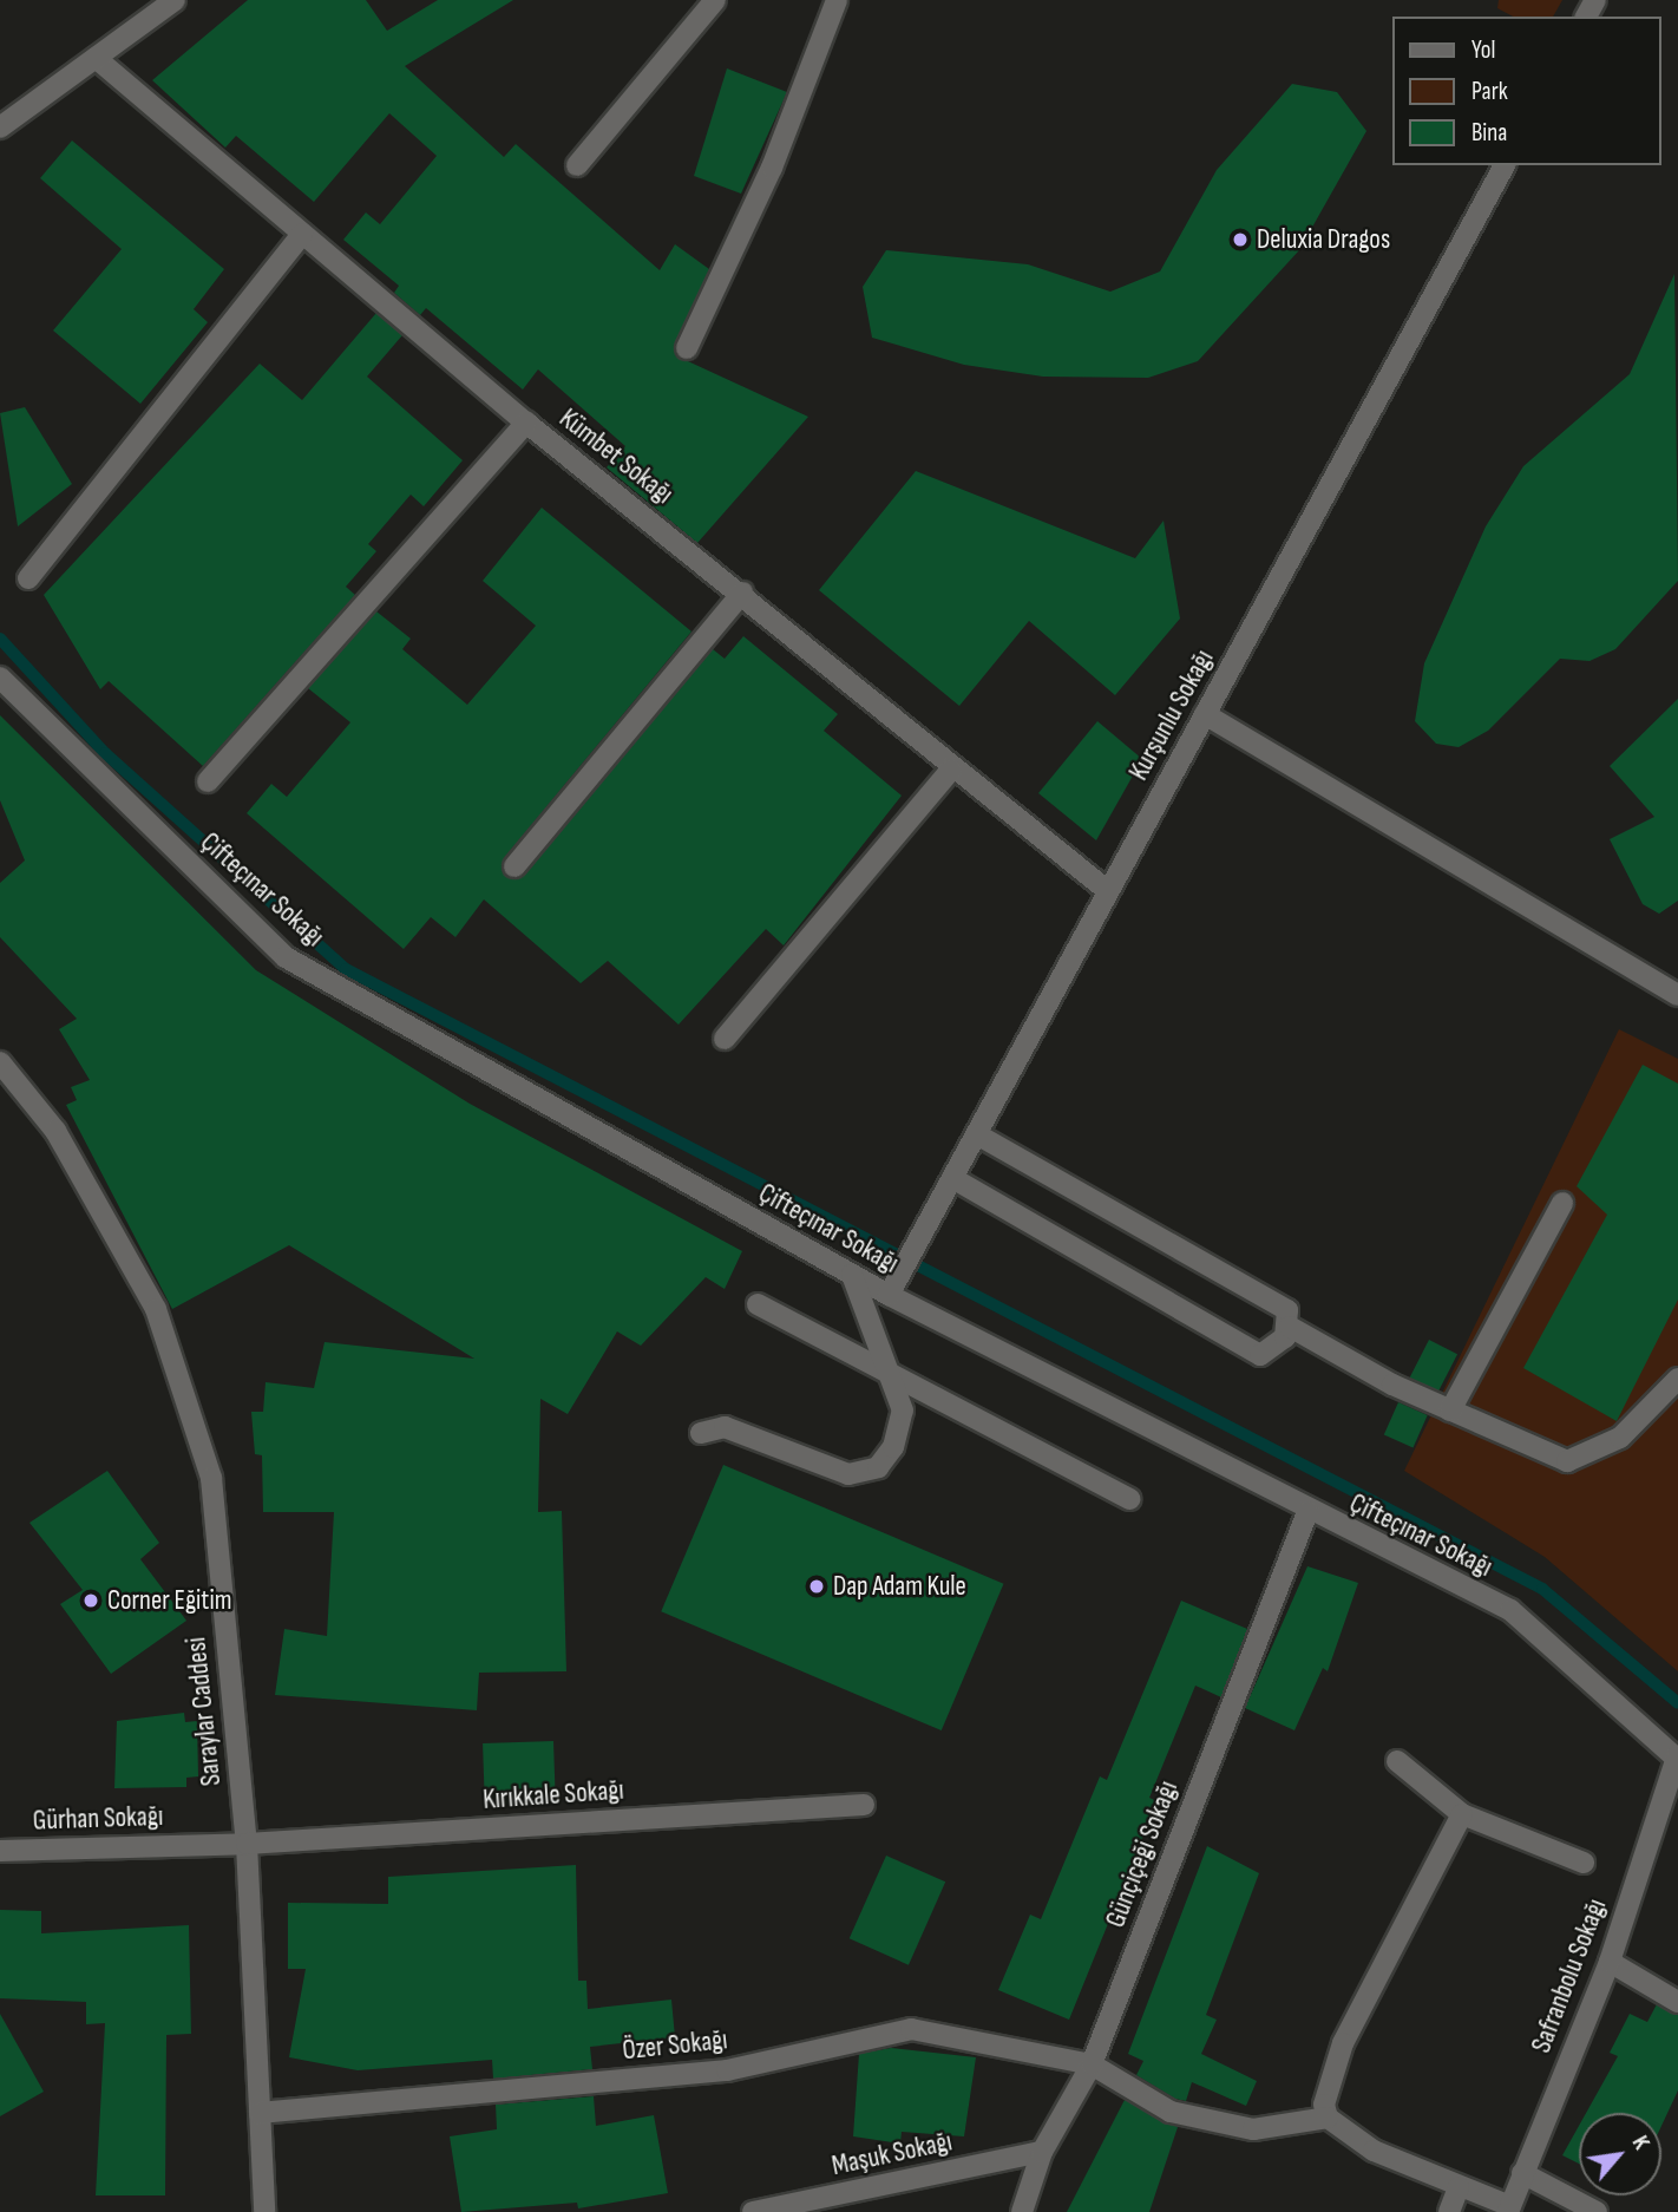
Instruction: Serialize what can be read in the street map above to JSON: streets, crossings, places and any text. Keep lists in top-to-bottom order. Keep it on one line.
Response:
{"streets":{"street":["Kümbet Sokağı","Kurşunlu Sokağı","Çifteçınar Sokağı","Saraylar Caddesi","Kırıkkale Sokağı","Gürhan Sokağı","Günçiçeği Sokağı","Safranbolu Sokağı","Özer Sokağı","Maşuk Sokağı"]},"crossings":[["Kümbet Sokağı","Kurşunlu Sokağı"],["Kurşunlu Sokağı","Çifteçınar Sokağı"],["Çifteçınar Sokağı","Günçiçeği Sokağı"],["Çifteçınar Sokağı","Safranbolu Sokağı"],["Saraylar Caddesi","Kırıkkale Sokağı"],["Saraylar Caddesi","Gürhan Sokağı"],["Saraylar Caddesi","Özer Sokağı"],["Kırıkkale Sokağı","Gürhan Sokağı"],["Günçiçeği Sokağı","Özer Sokağı"],["Günçiçeği Sokağı","Maşuk Sokağı"]],"places":["Deluxia Dragos","Dap Adam Kule","Corner Eğitim"],"legend":["Yol","Park","Bina"],"north":"top right"}
